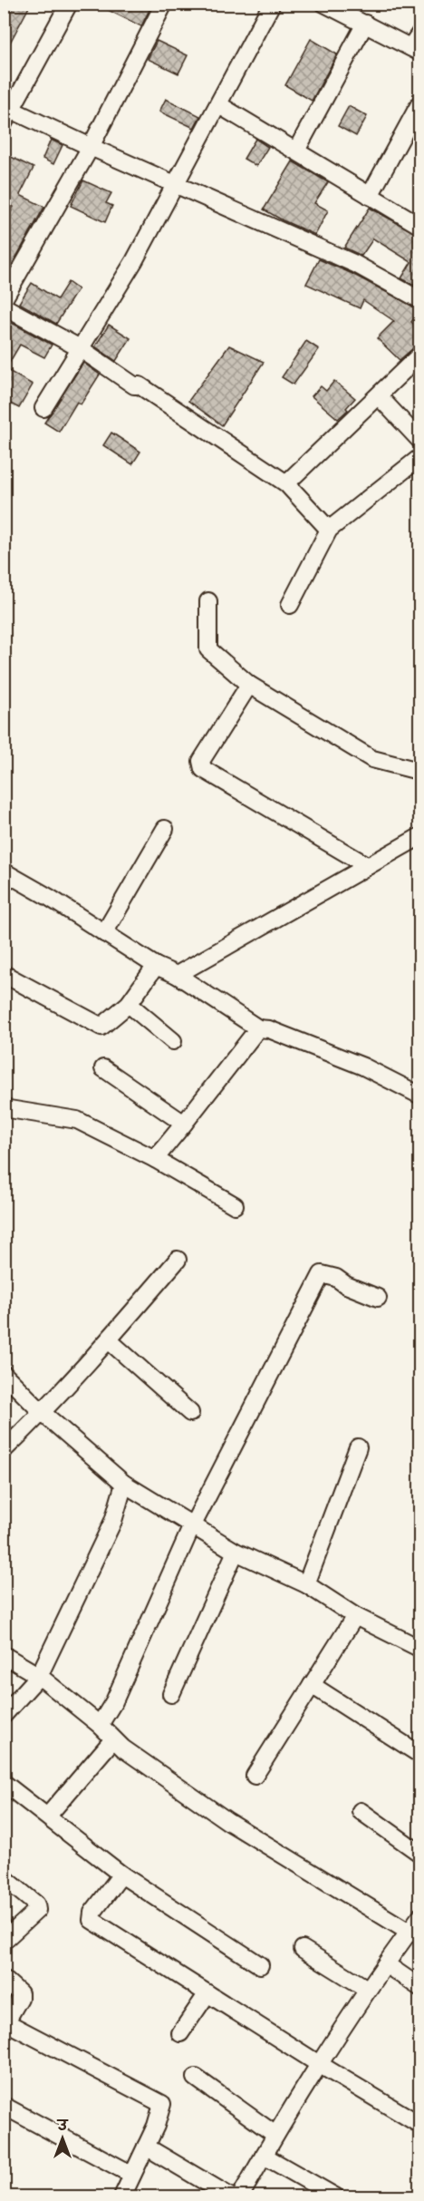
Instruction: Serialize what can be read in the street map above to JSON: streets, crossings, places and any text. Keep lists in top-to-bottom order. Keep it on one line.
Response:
{"north":"top"}
